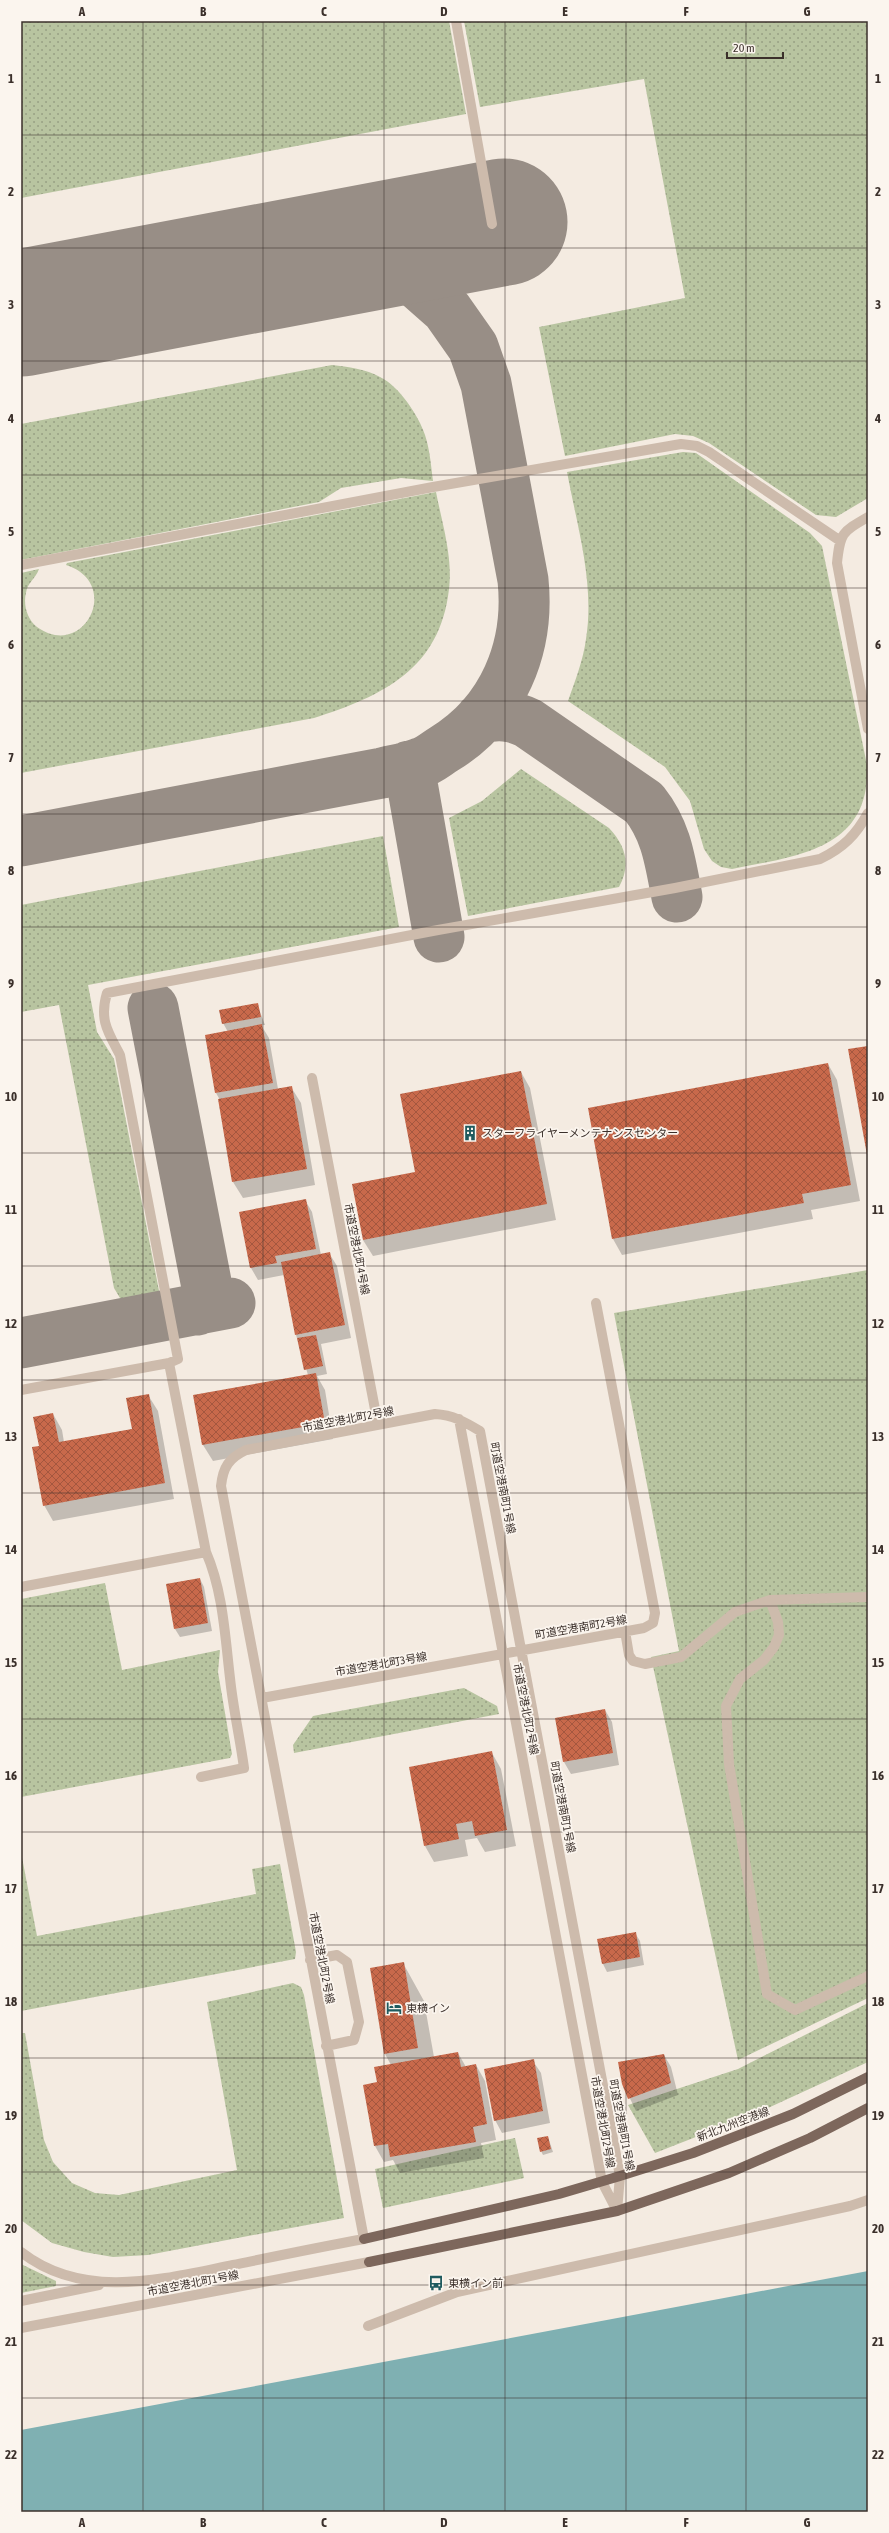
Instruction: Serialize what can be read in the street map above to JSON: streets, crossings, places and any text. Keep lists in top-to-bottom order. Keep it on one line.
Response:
{"streets":{"main road":["新北九州空港線"],"street":["市道空港北町4号線","市道空港北町2号線","町道空港南町1号線","町道空港南町2号線","市道空港北町3号線","市道空港北町1号線"]},"crossings":[["市道空港北町4号線","市道空港北町2号線"],["市道空港北町2号線","町道空港南町1号線"],["市道空港北町2号線","町道空港南町2号線"],["市道空港北町2号線","市道空港北町3号線"],["市道空港北町2号線","新北九州空港線"],["市道空港北町2号線","市道空港北町1号線"],["町道空港南町1号線","町道空港南町2号線"],["町道空港南町1号線","新北九州空港線"],["町道空港南町2号線","市道空港北町3号線"],["新北九州空港線","市道空港北町1号線"]],"places":{"building":["スターフライヤーメンテナンスセンター"],"hotel":["東横イン"],"bus stop":["東横イン前"]},"scale_bar":"20 m","grid":{"columns":["A","B","C","D","E","F","G"],"rows":["1","2","3","4","5","6","7","8","9","10","11","12","13","14","15","16","17","18","19","20","21","22"]}}
